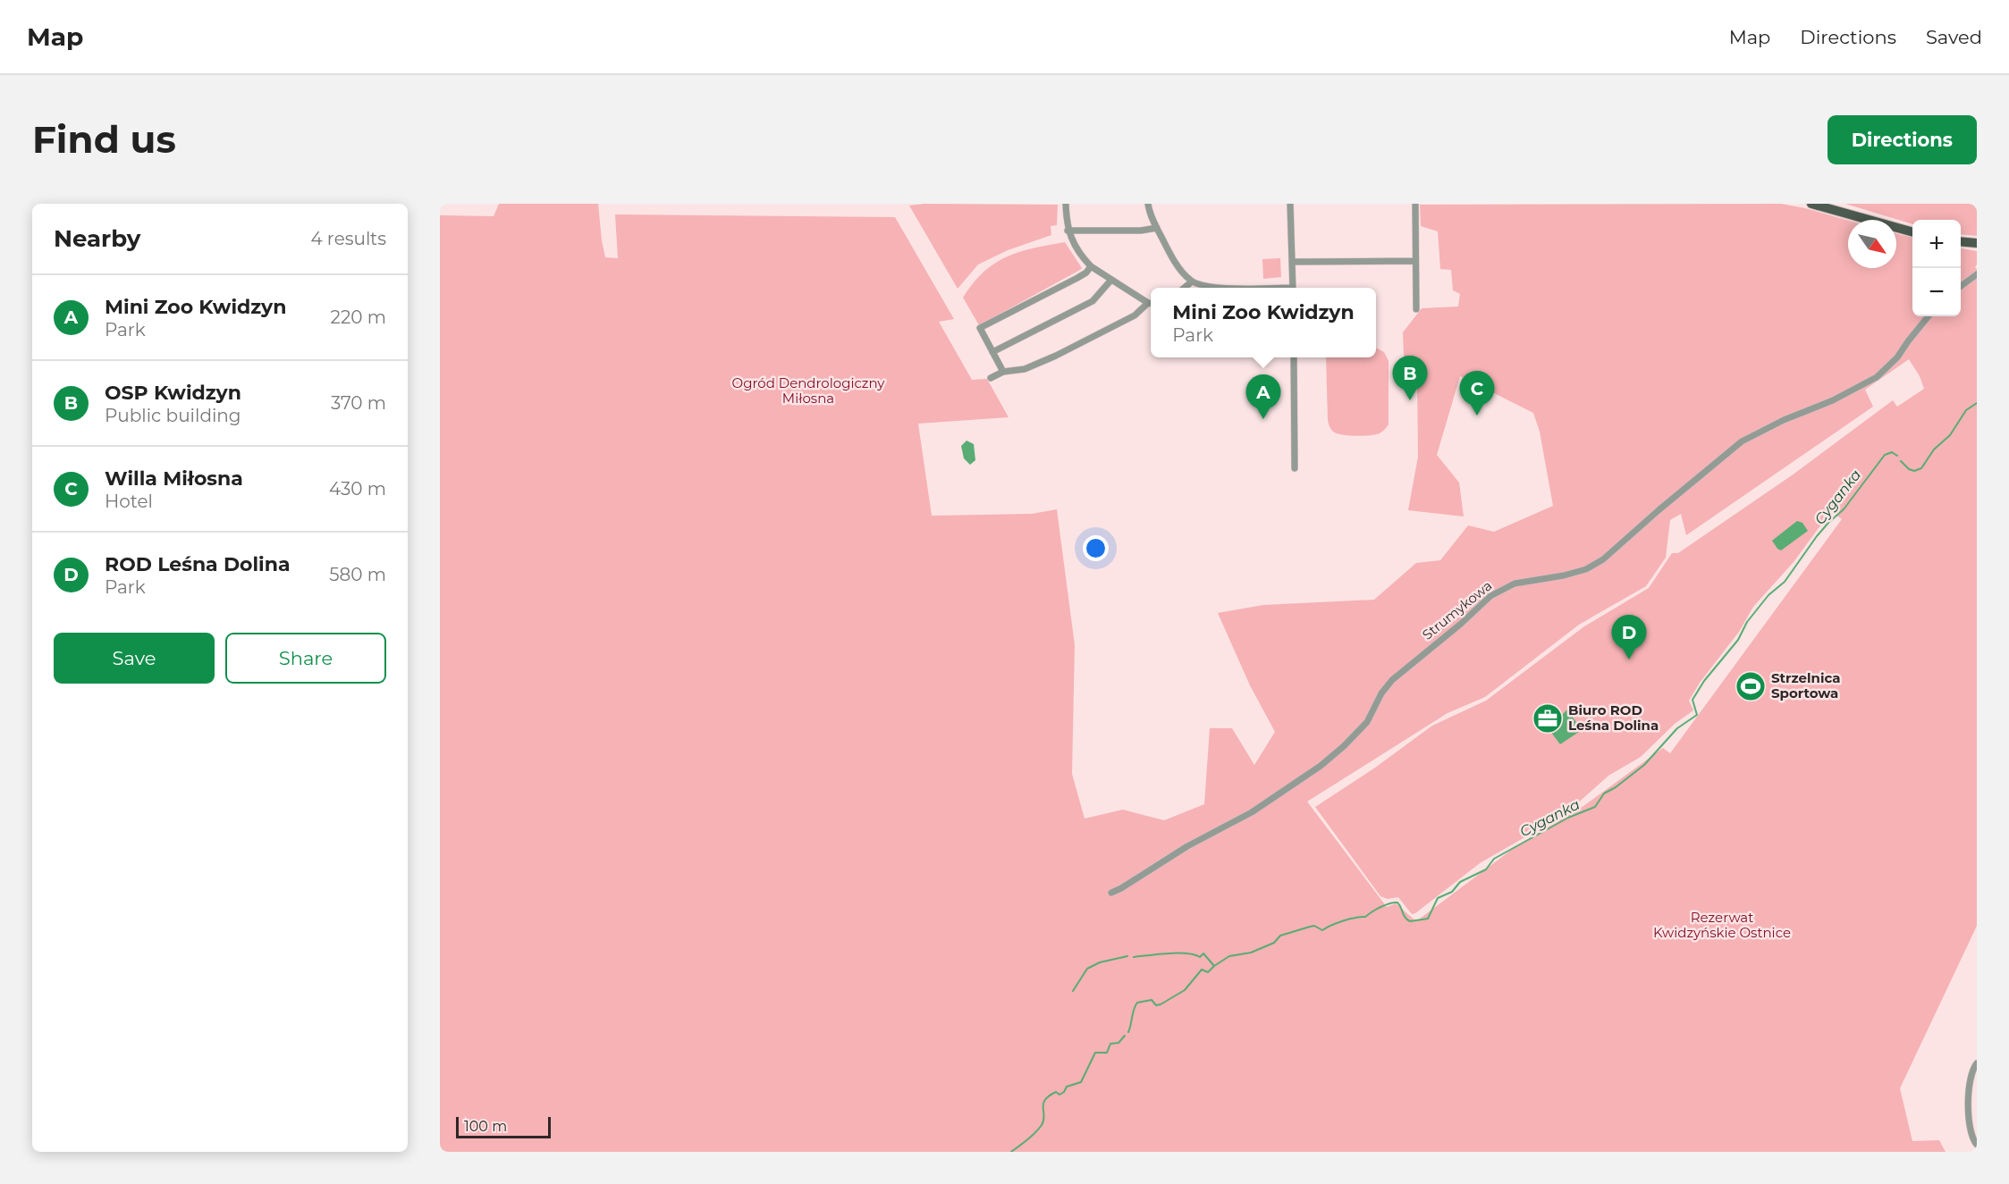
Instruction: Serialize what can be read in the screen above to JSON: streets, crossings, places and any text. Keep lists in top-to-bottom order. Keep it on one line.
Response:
{"streets":{"street":["Strumykowa"]},"water":["Cyganka"],"parks":["Ogród Dendrologiczny Miłosna","Rezerwat Kwidzyńskie Ostnice"],"places":{"sports":["Strzelnica Sportowa"],"office":["Biuro ROD Leśna Dolina"]},"scale_bar":"100 m","north":"bottom right","page":{"header":"Map","nav":["Map","Directions","Saved"],"buttons":["Directions",["Save","Share"]],"title":"Find us","heading":["Nearby","4 results"],"map_buttons":["+","−"],"list":[{"mark":"A","name":"Mini Zoo Kwidzyn","note":"Park","value":"220 m"},{"mark":"B","name":"OSP Kwidzyn","note":"Public building","value":"370 m"},{"mark":"C","name":"Willa Miłosna","note":"Hotel","value":"430 m"},{"mark":"D","name":"ROD Leśna Dolina","note":"Park","value":"580 m"}],"popup":["Mini Zoo Kwidzyn","Park"],"pins":["B","C","A","D"],"scale":"100 m"}}
